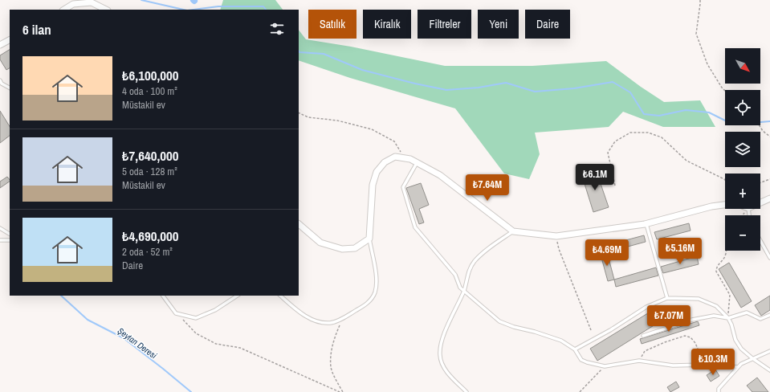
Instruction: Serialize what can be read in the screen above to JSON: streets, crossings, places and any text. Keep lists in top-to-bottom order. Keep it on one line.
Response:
{"water":["Şeytan Deresi"],"north":"bottom right","page":{"chip":["Satılık","Kiralık","Filtreler","Yeni","Daire"],"heading":"6 ilan","map_buttons":["+","−"],"list":[{"name":"₺6,100,000","note":"4 oda · 100 m² · Müstakil ev"},{"name":"₺7,640,000","note":"5 oda · 128 m² · Müstakil ev"},{"name":"₺4,690,000","note":"2 oda · 52 m² · Daire"}],"price":["₺6.1M","₺7.64M","₺5.16M","₺4.69M","₺7.07M","₺10.3M"]}}
